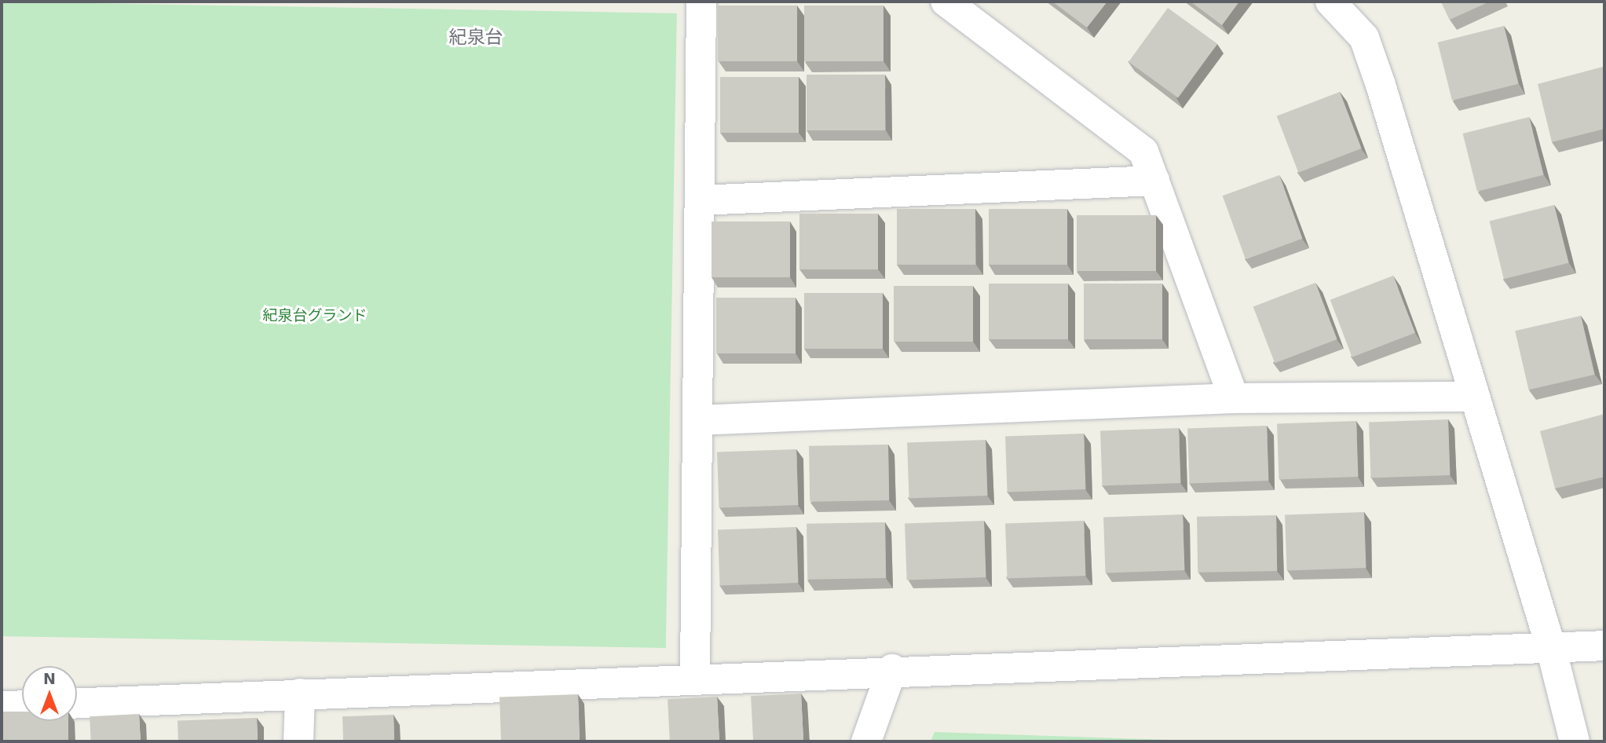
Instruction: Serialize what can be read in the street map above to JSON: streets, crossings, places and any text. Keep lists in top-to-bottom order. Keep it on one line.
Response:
{"districts":["紀泉台"],"parks":["紀泉台グランド"],"north":"top"}
